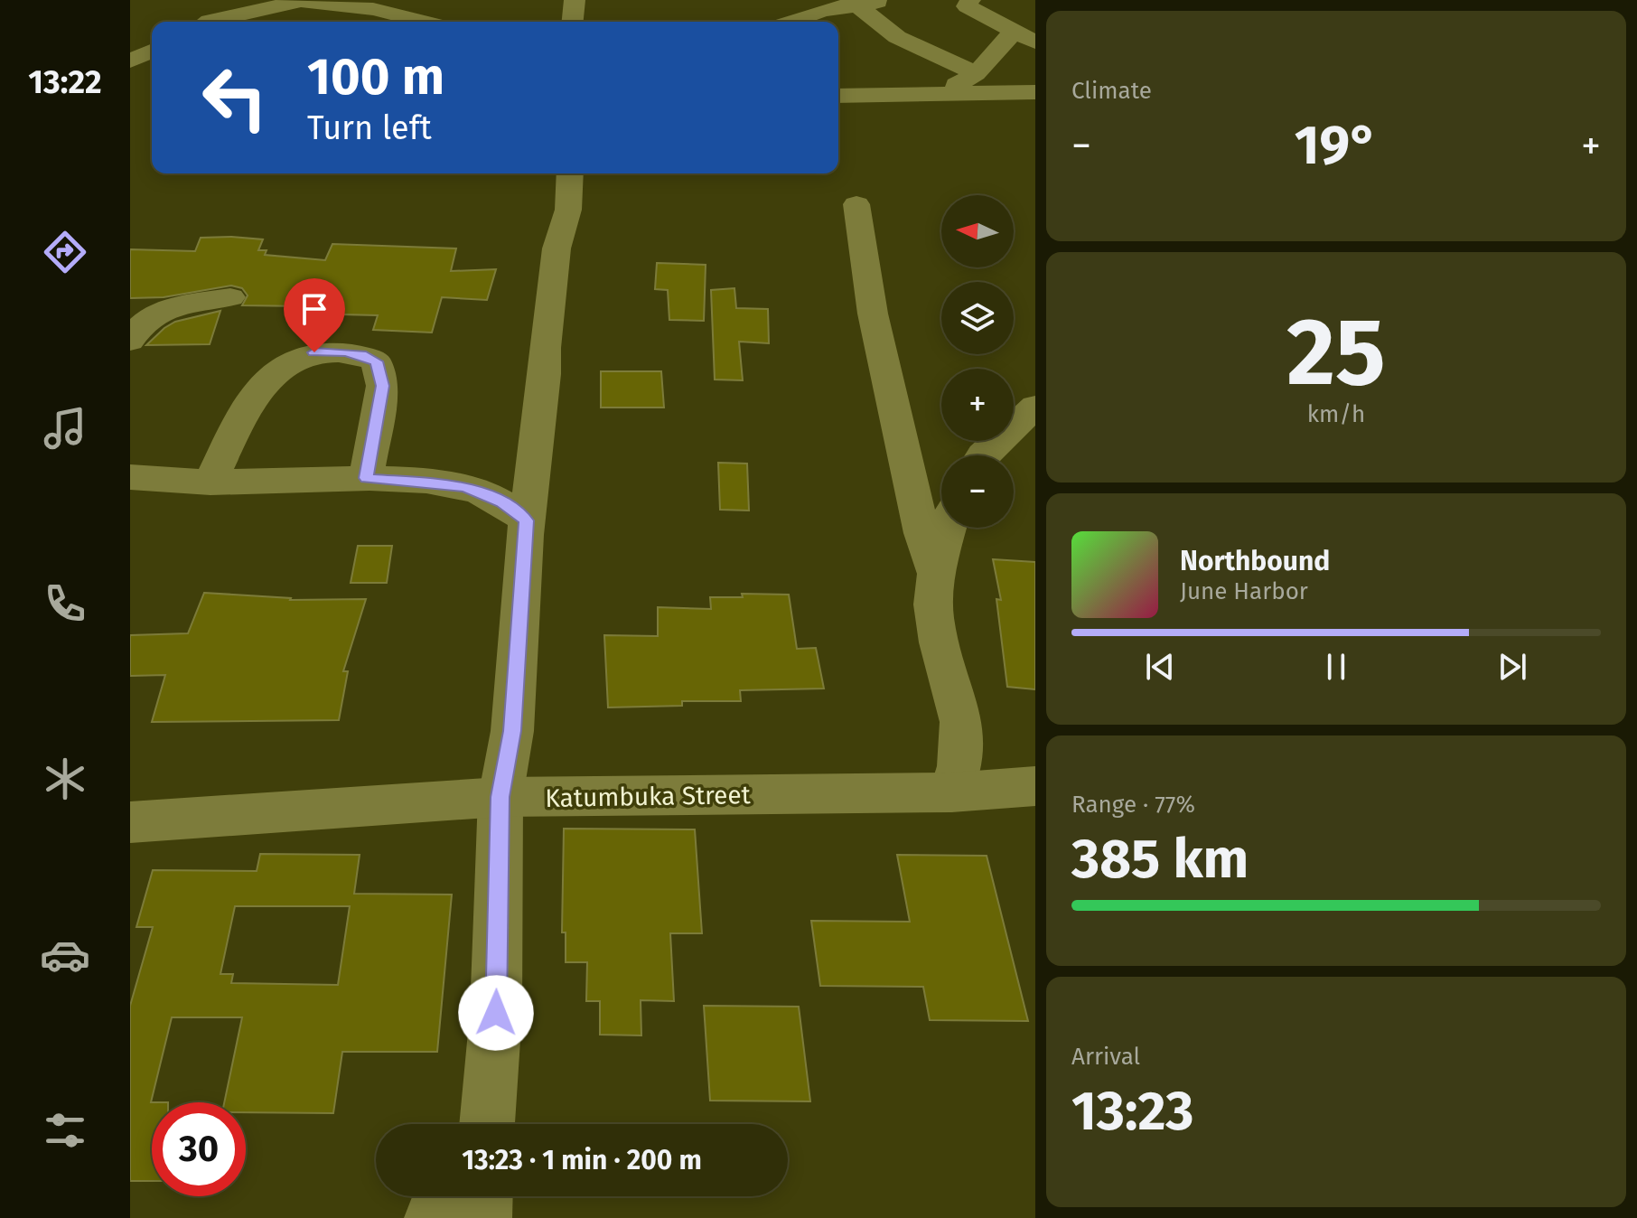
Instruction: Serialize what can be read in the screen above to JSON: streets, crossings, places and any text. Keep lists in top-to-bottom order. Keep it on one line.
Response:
{"streets":{"street":["Katumbuka Street"]},"north":"left","page":{"tabs":"13:22","tile":["Climate",["25","km/h"],["Range · 77%","385 km"],["Arrival","13:23"]],"turn":["100 m","Turn left"],"heat":["−","19°","+"],"map_buttons":["+","−"],"song":["Northbound","June Harbor"],"limit":"30","trip":"13:23 · 1 min · 200 m"}}
